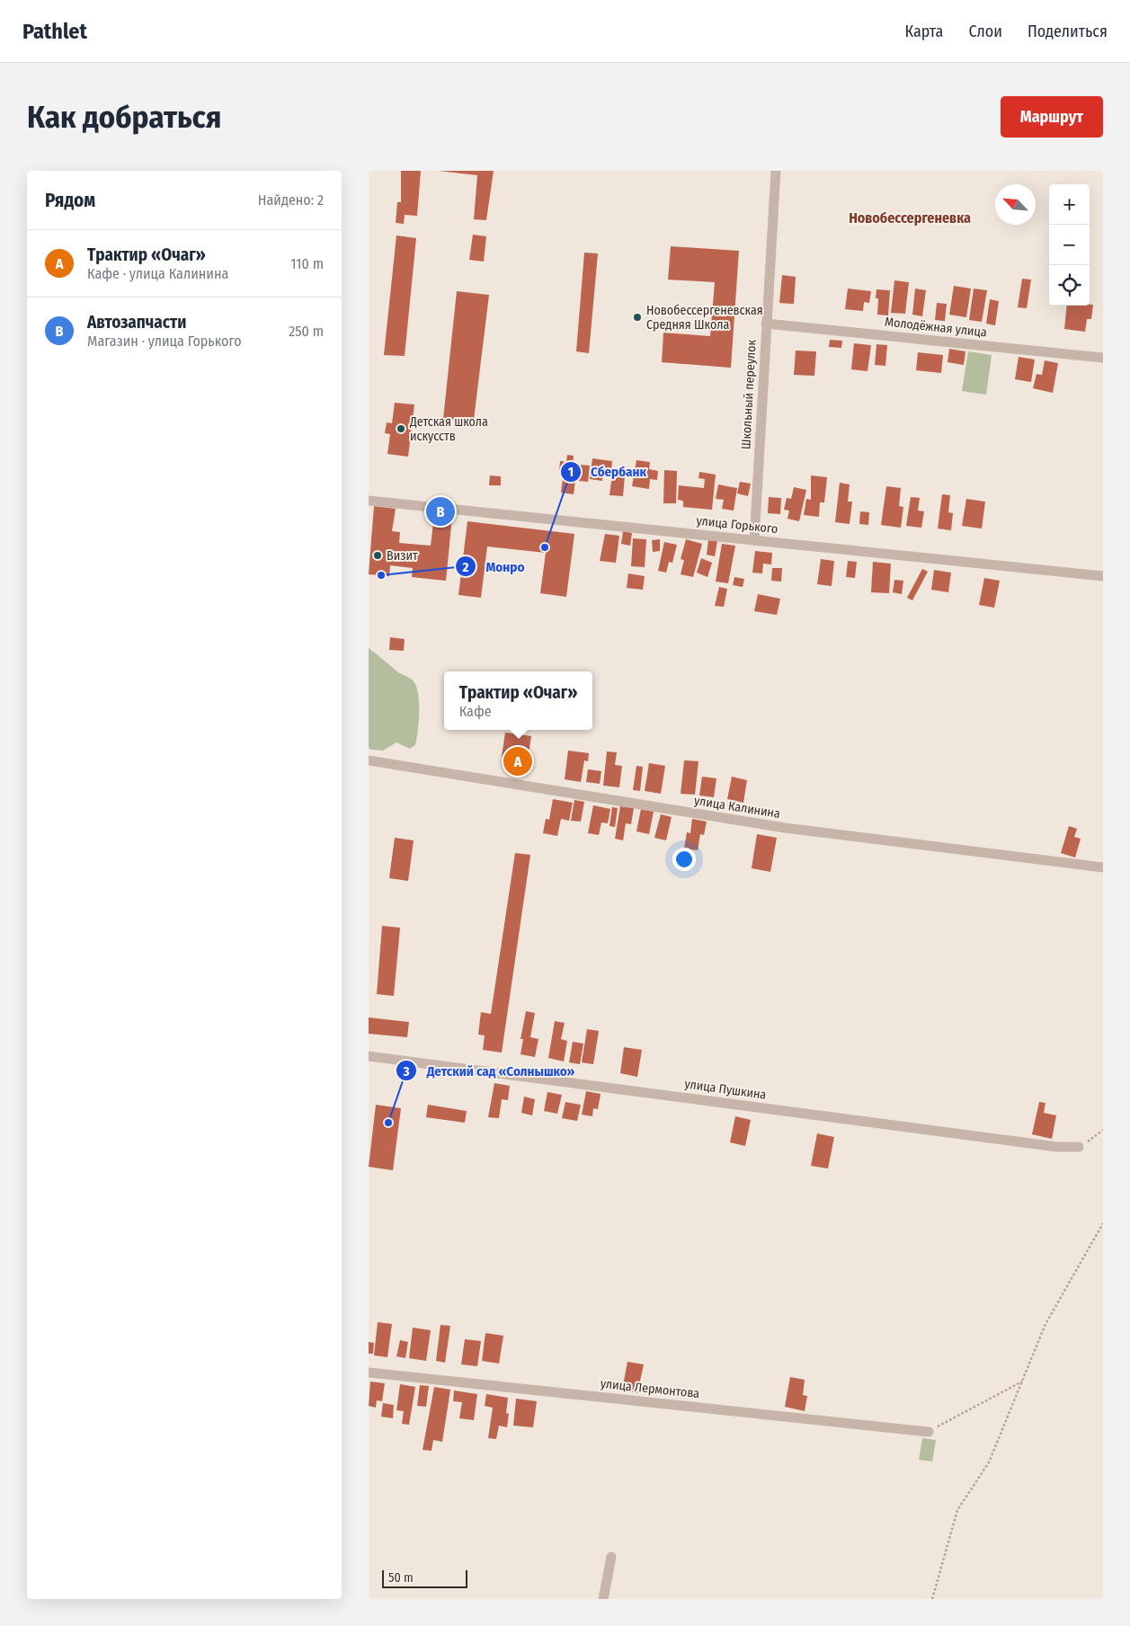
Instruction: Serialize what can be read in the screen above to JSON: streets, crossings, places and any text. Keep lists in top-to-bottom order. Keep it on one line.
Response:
{"streets":{"street":["Молодёжная улица","Школьный переулок","улица Горького","улица Калинина","улица Пушкина","улица Лермонтова"]},"crossings":[["Молодёжная улица","Школьный переулок"],["Школьный переулок","улица Горького"]],"districts":["Новобессергеневка"],"places":["Новобессергеневская Средняя Школа","Детская школа искусств","Сбербанк","Визит","Монро","Детский сад «Солнышко»"],"scale_bar":"50 m","north":"top left","page":{"header":"Pathlet","nav":["Карта","Слои","Поделиться"],"buttons":"Маршрут","title":"Как добраться","heading":["Рядом","Найдено: 2"],"map_buttons":["+","−"],"list":[{"mark":"A","name":"Трактир «Очаг»","note":"Кафе · улица Калинина","value":"110 m"},{"mark":"B","name":"Автозапчасти","note":"Магазин · улица Горького","value":"250 m"}],"pins":["B","A"],"popup":["Трактир «Очаг»","Кафе"],"scale":"50 m"}}
